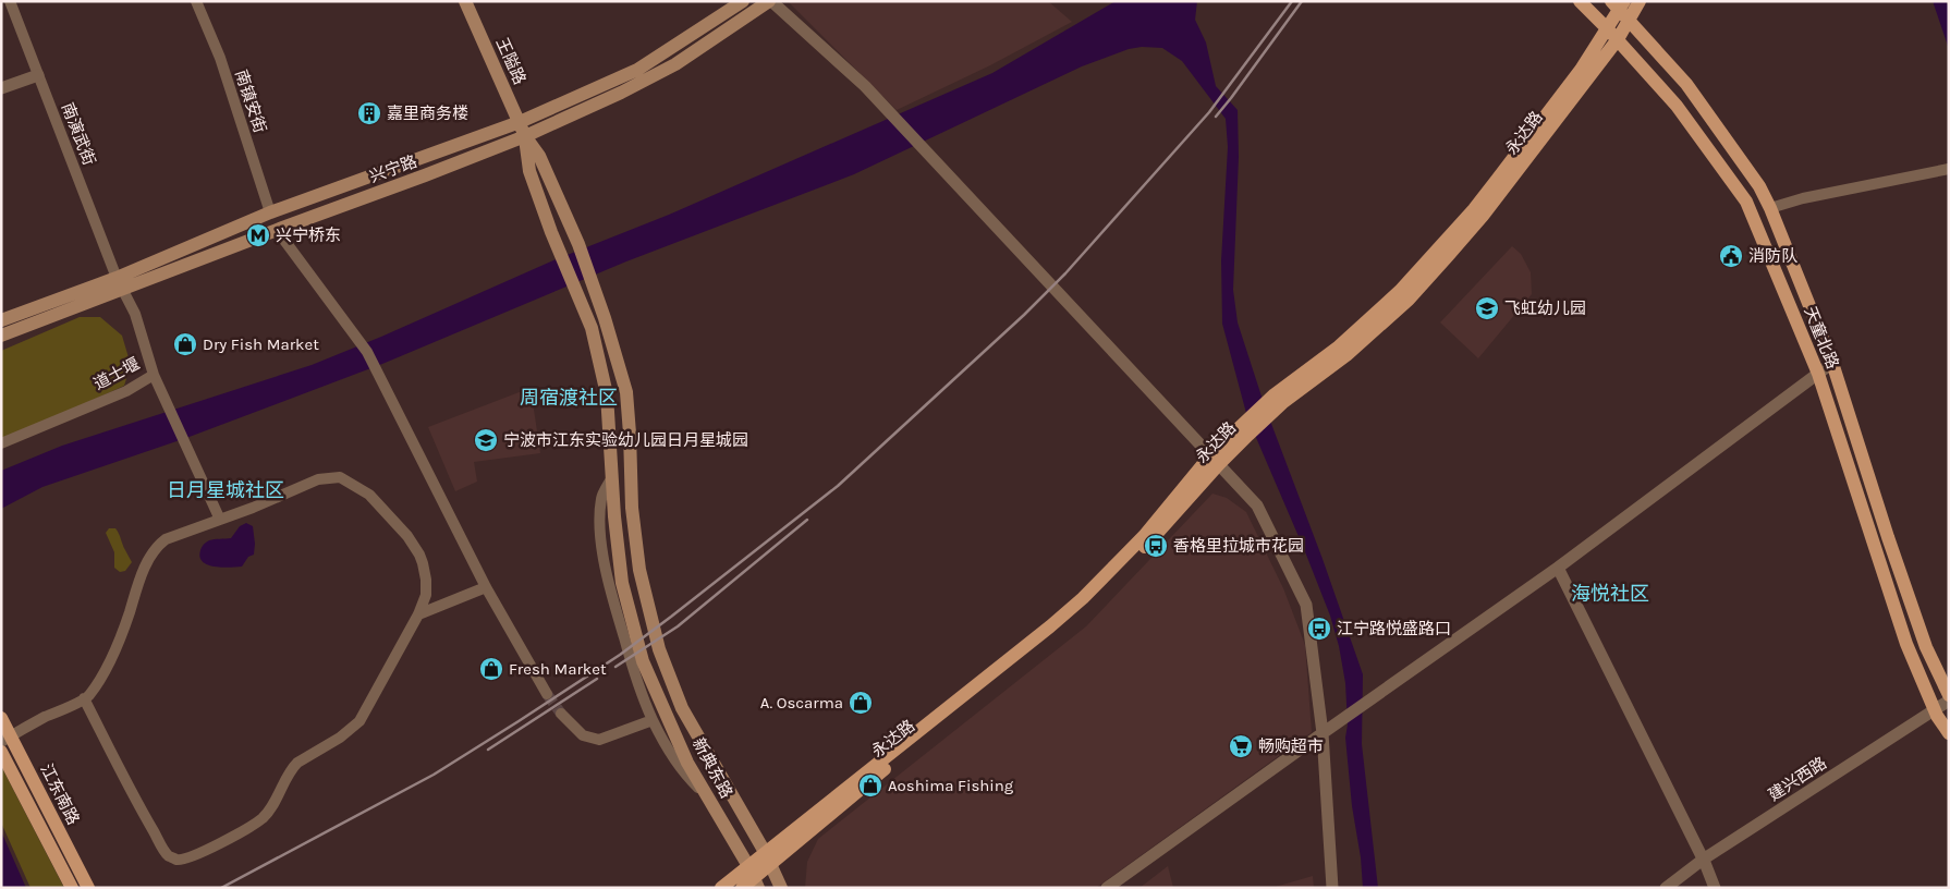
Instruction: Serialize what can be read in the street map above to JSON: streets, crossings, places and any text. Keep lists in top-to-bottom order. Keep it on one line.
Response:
{"streets":{"main road":["王隘路","永达路","兴宁路","天童北路","新典东路","江东南路"],"street":["南镇安街","南演武街","道士堰","建兴西路"]},"crossings":[["王隘路","兴宁路"],["王隘路","新典东路"],["南镇安街","兴宁路"],["永达路","天童北路"],["永达路","新典东路"],["南演武街","兴宁路"],["南演武街","道士堰"],["兴宁路","道士堰"],["兴宁路","新典东路"],["天童北路","建兴西路"]],"districts":["周宿渡社区","日月星城社区","海悦社区"],"places":{"building":["嘉里商务楼"],"metro station":["兴宁桥东"],"public building":["消防队"],"school or university":["飞虹幼儿园","宁波市江东实验幼儿园日月星城园"],"shop":["Dry Fish Market","Fresh Market","A. Oscarma","Aoshima Fishing"],"bus stop":["香格里拉城市花园","江宁路悦盛路口"],"supermarket":["畅购超市"]}}
